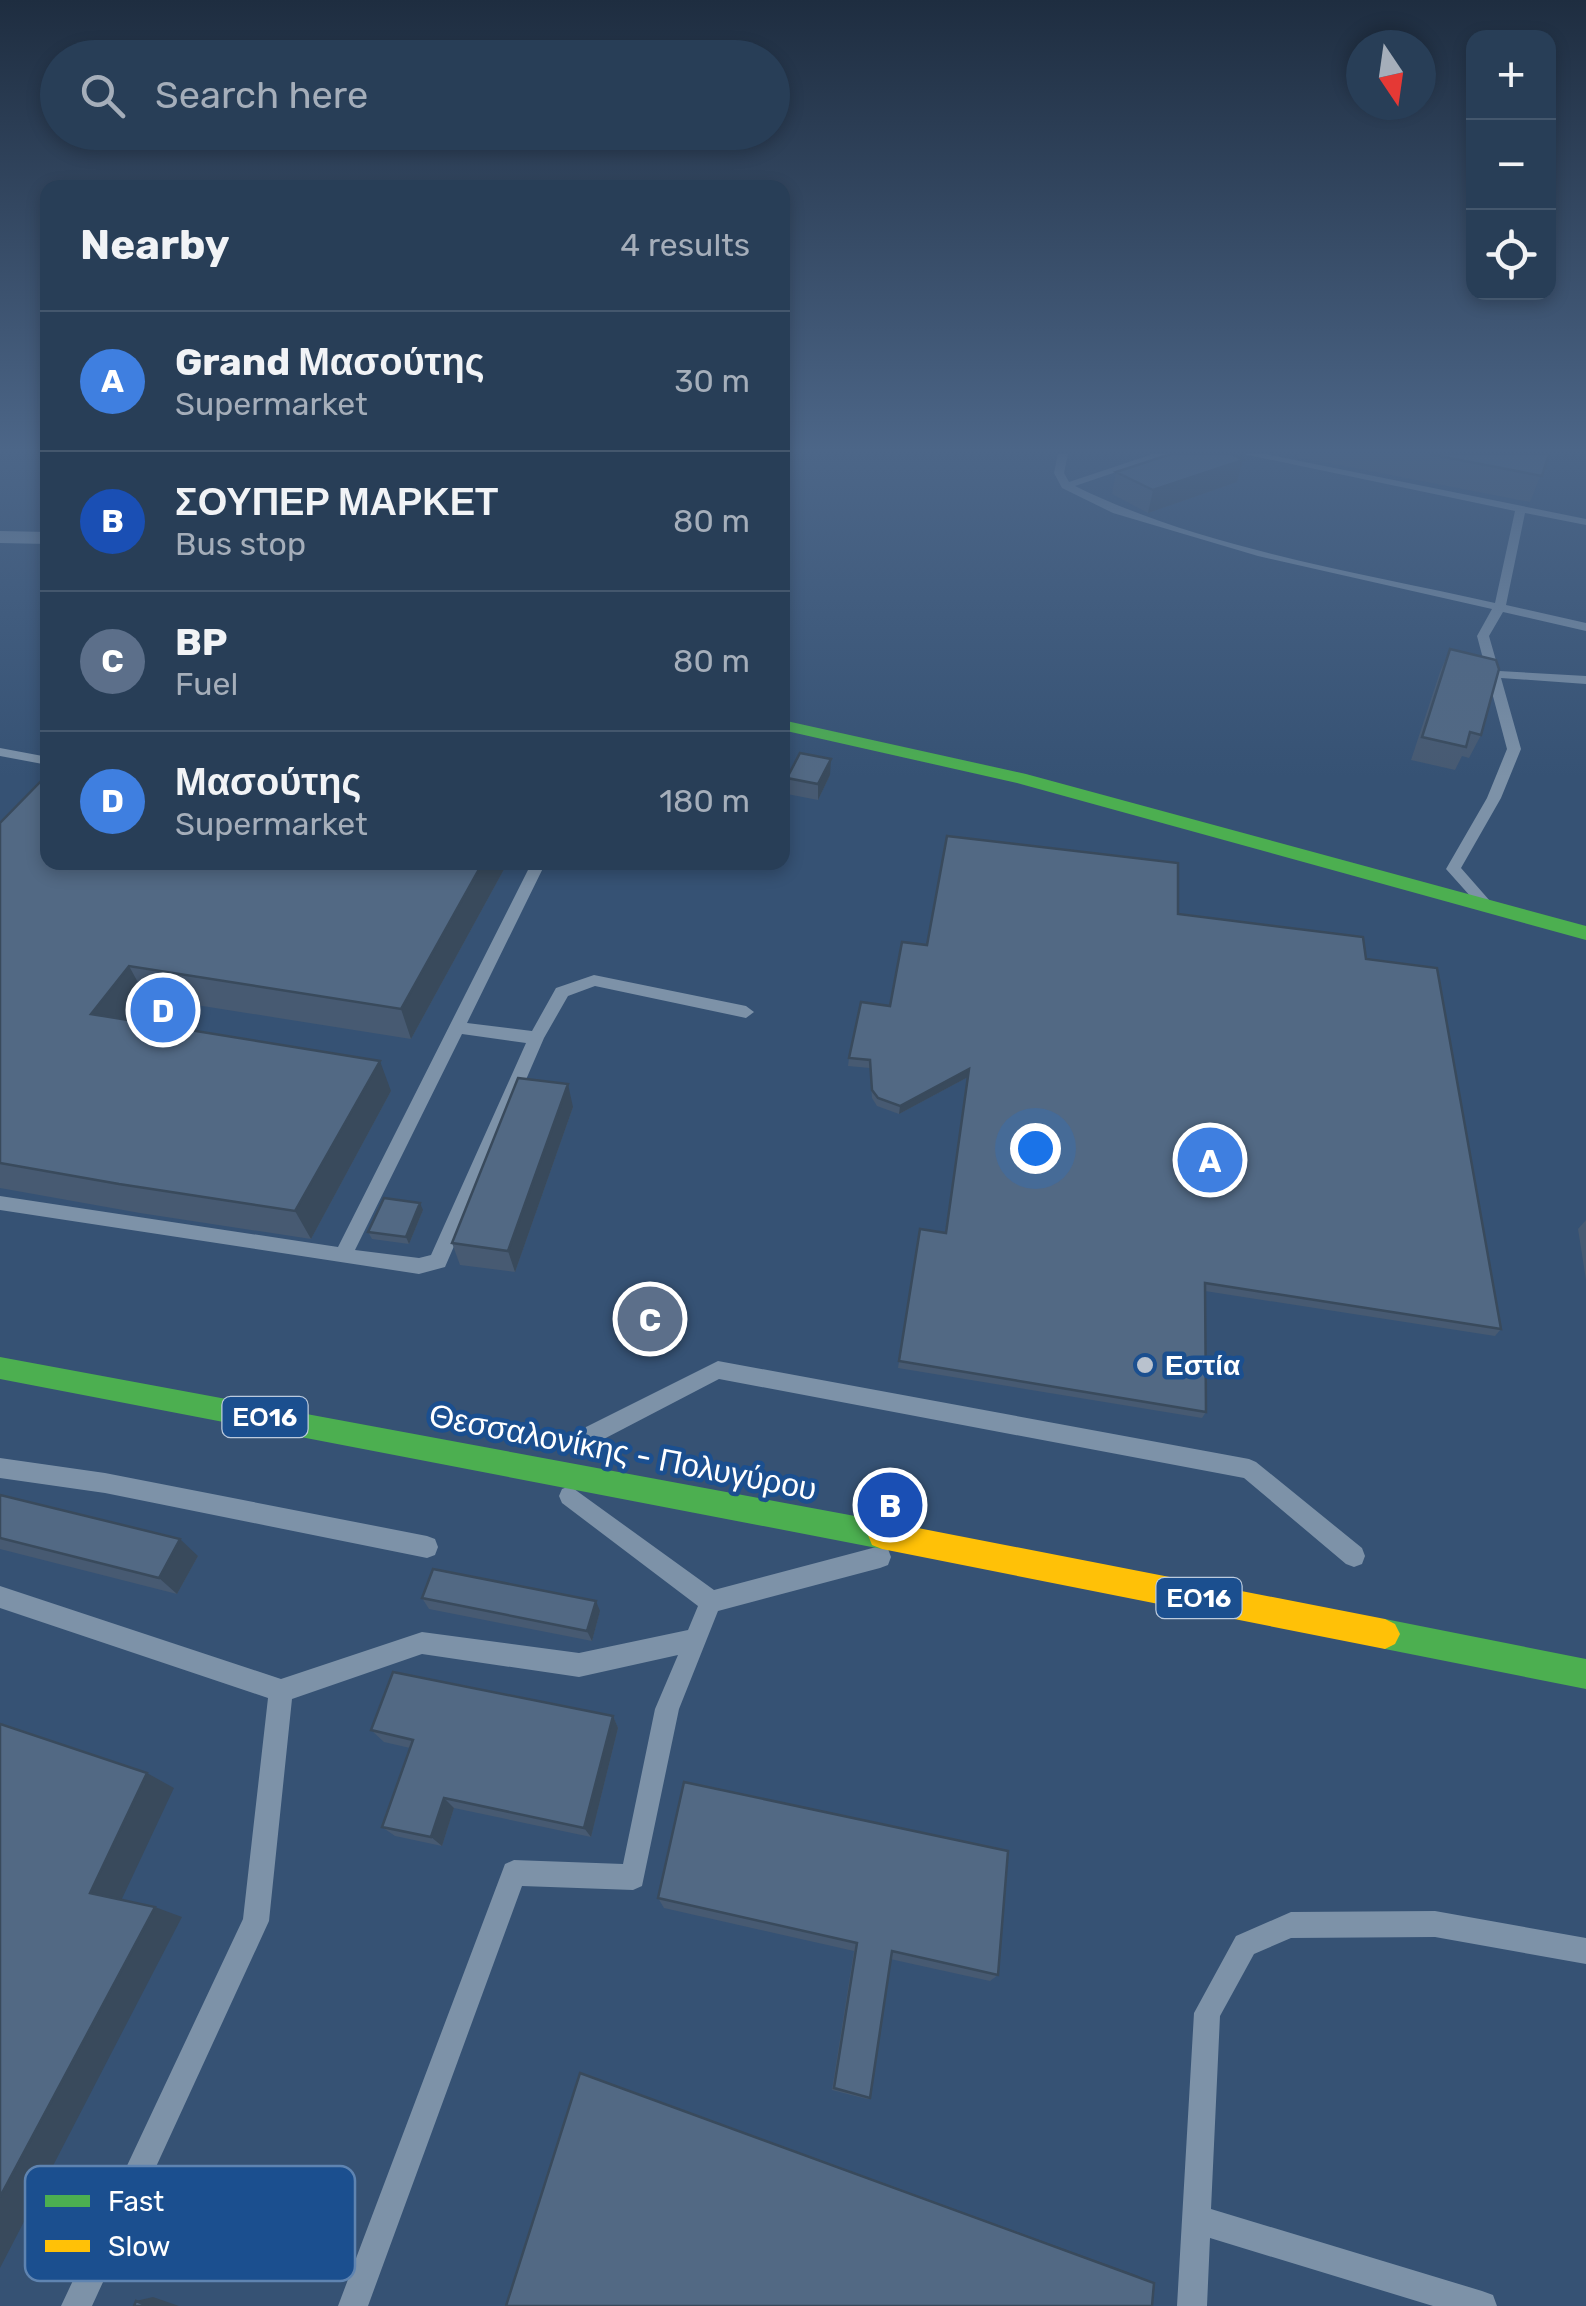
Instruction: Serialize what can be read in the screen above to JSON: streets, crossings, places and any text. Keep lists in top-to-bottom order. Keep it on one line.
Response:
{"streets":{"main road":["ΕΟ16","Θεσσαλονίκης - Πολυγύρου"]},"places":["Εστία"],"legend":["Fast","Slow"],"north":"bottom","page":{"map_buttons":["+","−"],"search":"Search here","heading":["Nearby","4 results"],"list":[{"mark":"A","name":"Grand Μασούτης","note":"Supermarket","value":"30 m"},{"mark":"B","name":"ΣΟΥΠΕΡ ΜΑΡΚΕΤ","note":"Bus stop","value":"80 m"},{"mark":"C","name":"BP","note":"Fuel","value":"80 m"},{"mark":"D","name":"Μασούτης","note":"Supermarket","value":"180 m"}],"pins":["D","A","C","B"]}}
